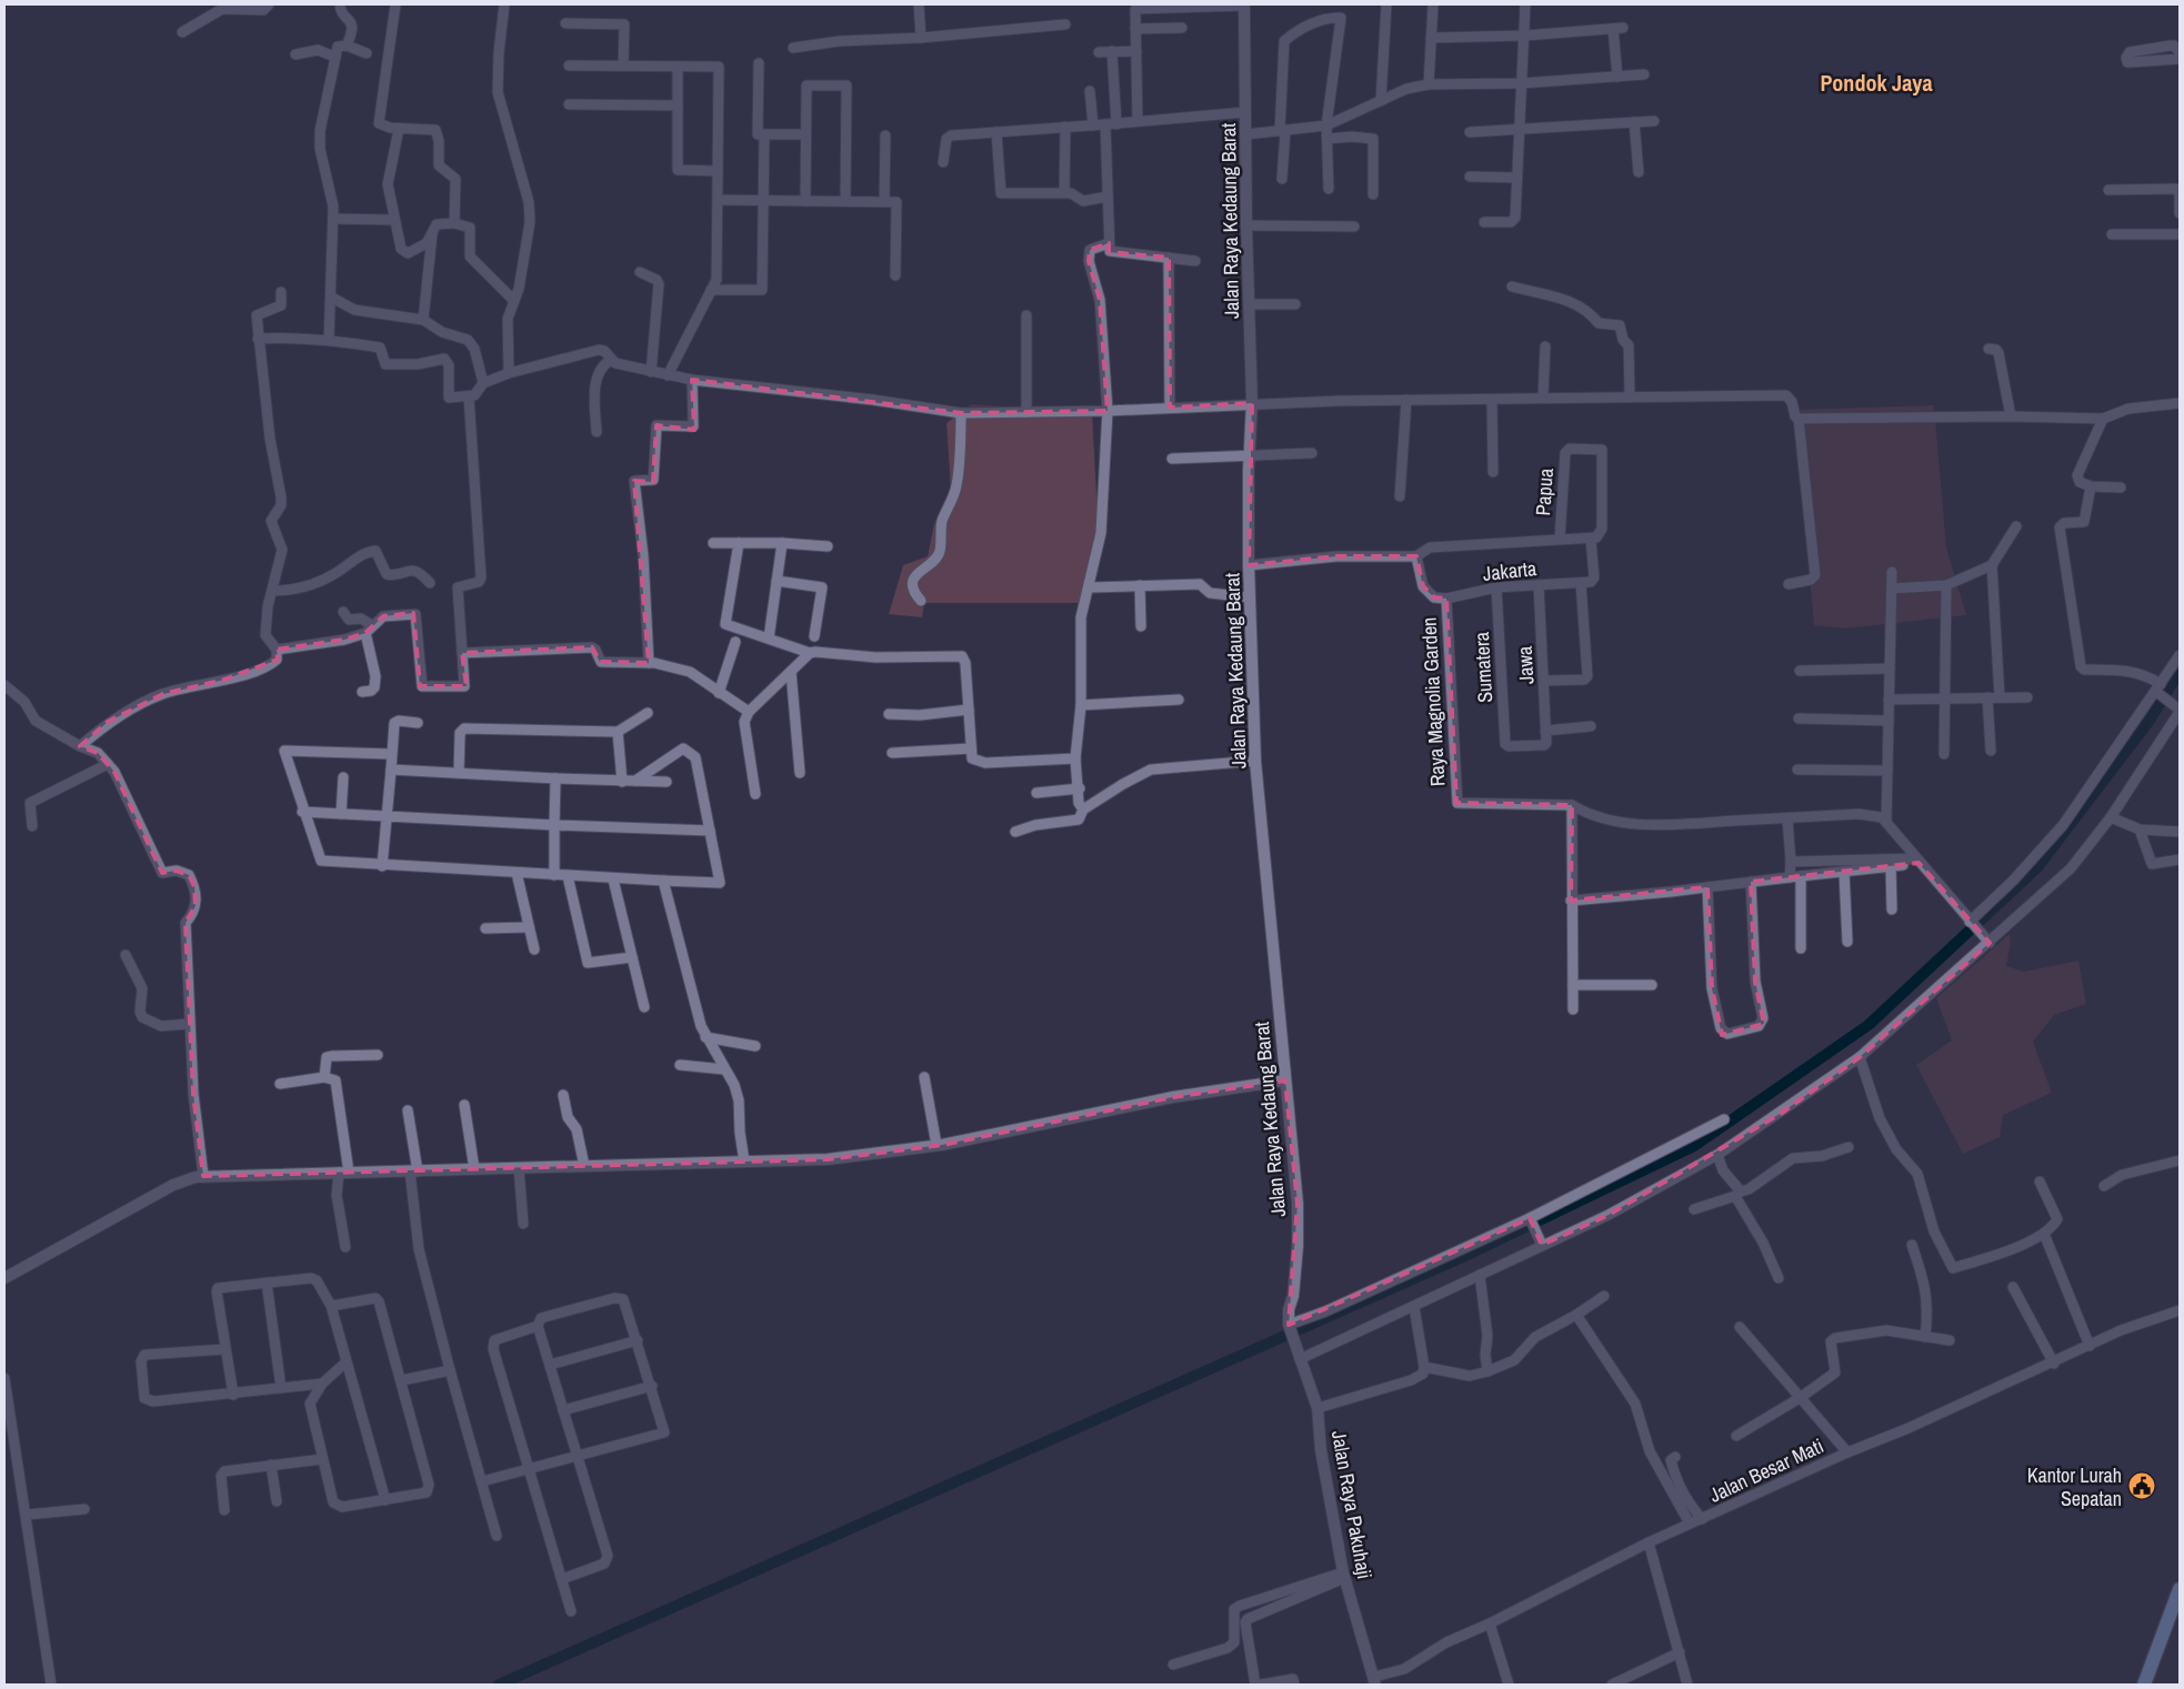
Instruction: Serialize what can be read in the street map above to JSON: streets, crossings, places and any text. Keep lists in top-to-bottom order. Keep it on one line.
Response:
{"streets":{"street":["Jalan Raya Kedaung Barat","Papua","Jakarta","Jawa","Sumatera","Raya Magnolia Garden","Jalan Besar Mati","Jalan Raya Pakuhaji"]},"crossings":[["Jalan Raya Kedaung Barat","Jakarta"],["Jalan Raya Kedaung Barat","Jalan Raya Pakuhaji"],["Papua","Jakarta"],["Jakarta","Jawa"],["Jakarta","Sumatera"],["Jakarta","Raya Magnolia Garden"],["Jawa","Sumatera"],["Jalan Besar Mati","Jalan Raya Pakuhaji"]],"districts":["Pondok Jaya"],"places":{"public building":["Kantor Lurah Sepatan"]}}
